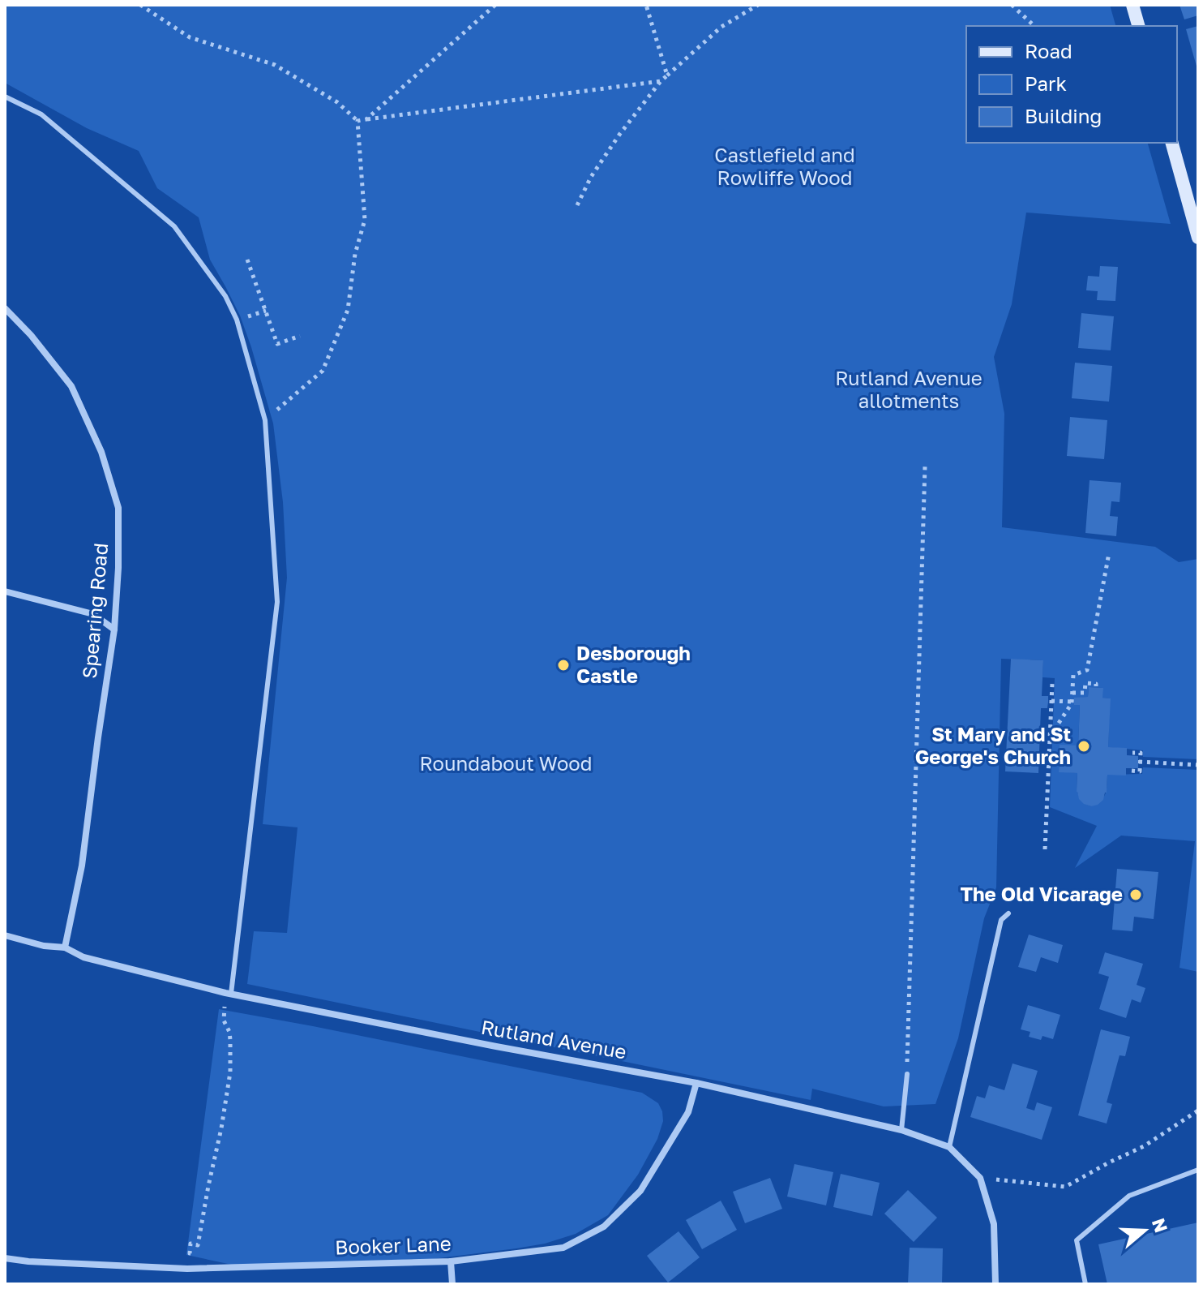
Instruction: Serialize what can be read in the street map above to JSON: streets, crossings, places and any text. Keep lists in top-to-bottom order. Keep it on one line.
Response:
{"streets":{"street":["Spearing Road","Rutland Avenue","Booker Lane"]},"crossings":[["Spearing Road","Rutland Avenue"],["Rutland Avenue","Booker Lane"]],"parks":["Castlefield and Rowliffe Wood","Rutland Avenue allotments","Roundabout Wood"],"places":["Desborough Castle","St Mary and St George's Church","The Old Vicarage"],"legend":["Road","Park","Building"],"north":"right"}
